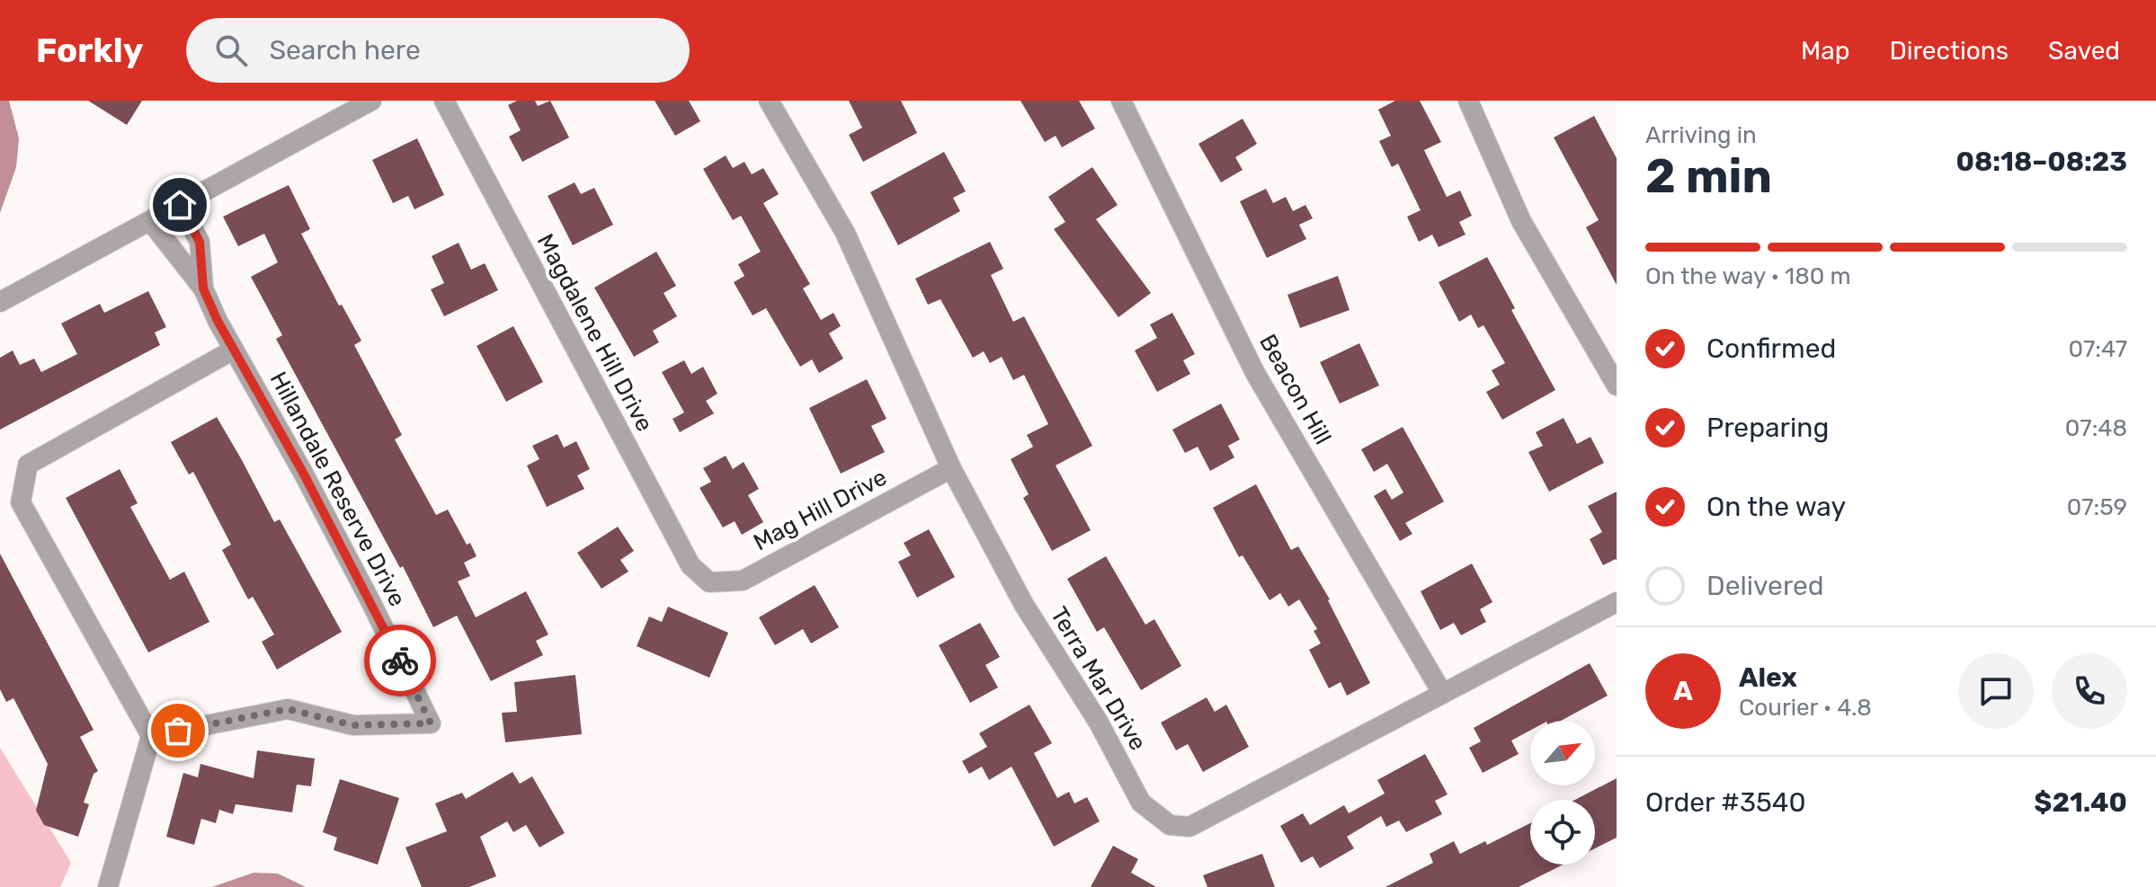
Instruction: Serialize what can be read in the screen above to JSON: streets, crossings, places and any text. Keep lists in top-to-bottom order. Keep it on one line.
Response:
{"streets":{"street":["Magdalene Hill Drive","Beacon Hill","Hillandale Reserve Drive","Mag Hill Drive","Terra Mar Drive"]},"crossings":[["Magdalene Hill Drive","Mag Hill Drive"],["Beacon Hill","Terra Mar Drive"],["Mag Hill Drive","Terra Mar Drive"]],"north":"top right","page":{"header":"Forkly","search":"Search here","nav":["Map","Directions","Saved"],"heading":["2 min","Arriving in","08:18–08:23"],"panel":["Alex","Courier · 4.8","Order #3540","$21.40"],"bar":"On the way · 180 m","list":[["Confirmed","07:47"],["Preparing","07:48"],["On the way","07:59"],"Delivered"],"round":"A"}}
